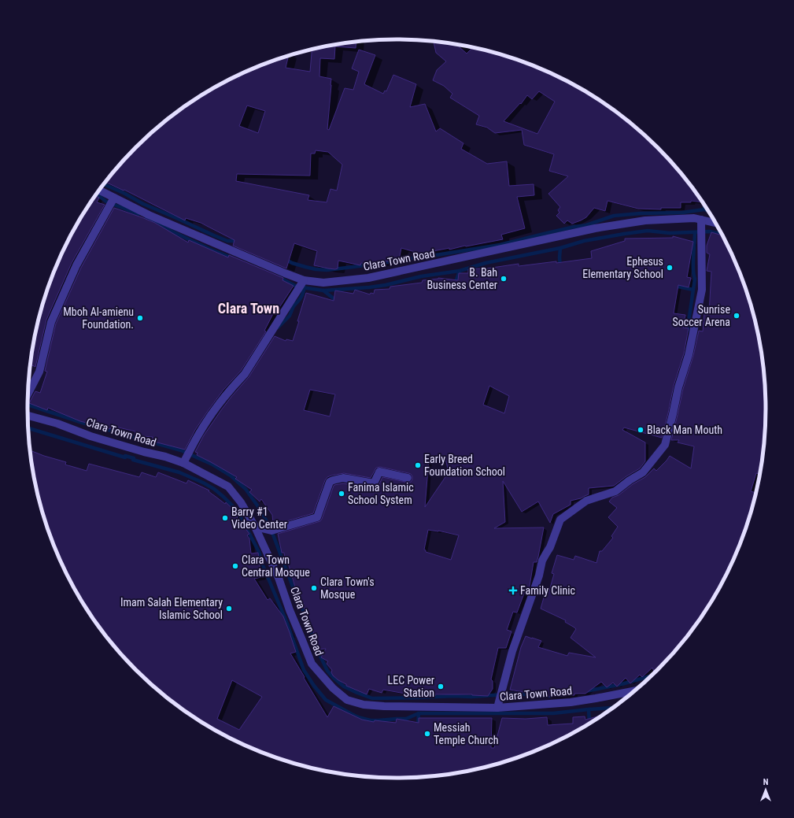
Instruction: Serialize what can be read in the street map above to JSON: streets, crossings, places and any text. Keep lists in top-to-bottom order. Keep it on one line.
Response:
{"streets":{"street":["Clara Town Road"]},"districts":["Clara Town"],"places":{"other":["Ephesus Elementary School","B. Bah Business Center","Sunrise Soccer Arena","Mboh Al-amienu Foundation.","Black Man Mouth","Early Breed Foundation School","Fanima Islamic School System","Barry #1 Video Center","Clara Town Central Mosque","Clara Town's Mosque","Imam Salah Elementary Islamic School","LEC Power Station","Messiah Temple Church"],"health":["Family Clinic"]},"north":"top"}
